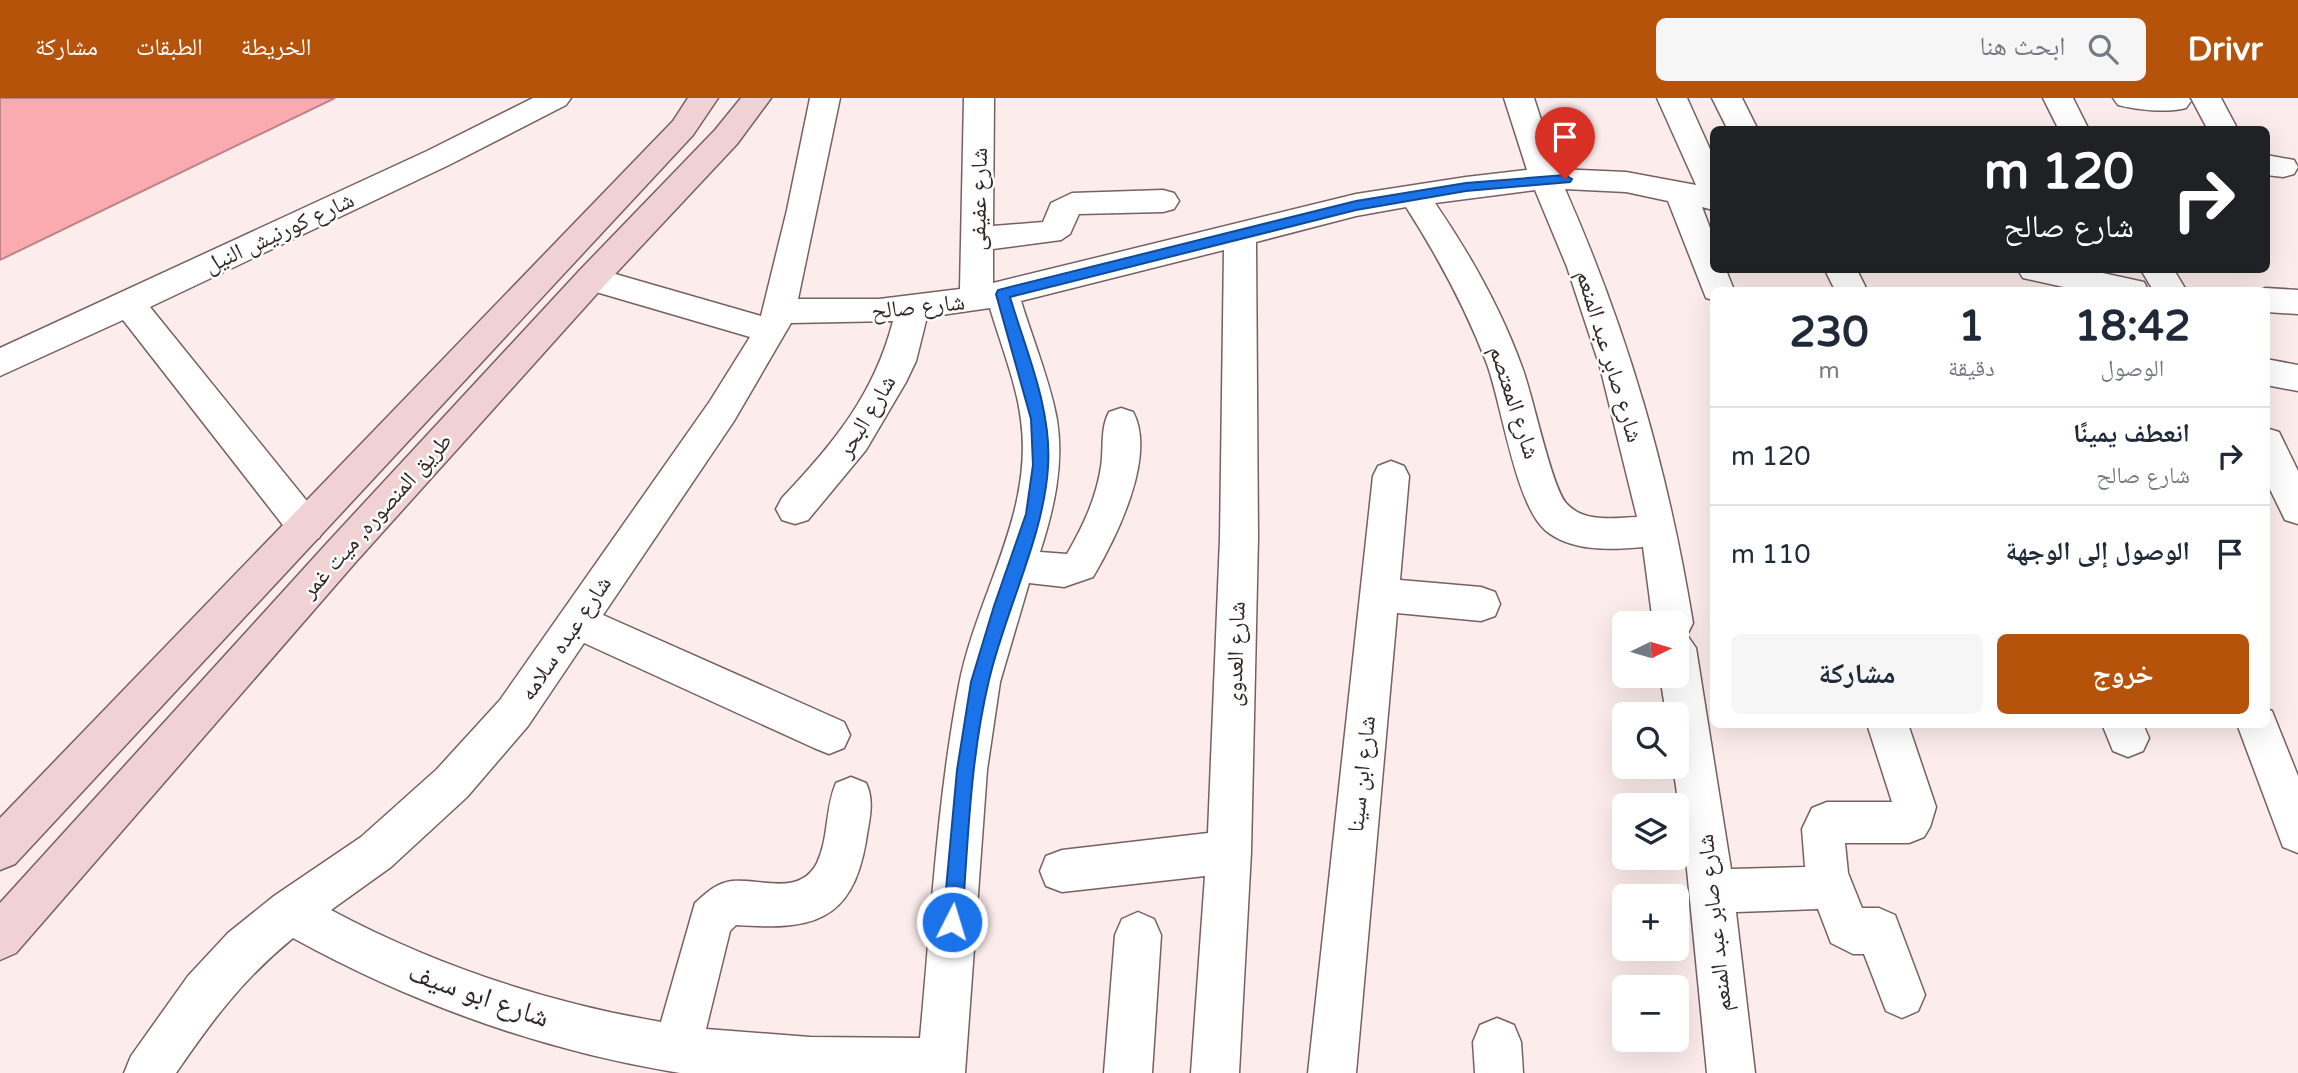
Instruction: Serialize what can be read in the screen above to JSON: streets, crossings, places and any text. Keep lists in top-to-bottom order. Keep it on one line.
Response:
{"streets":{"main road":["طريق المنصوره, ميت غمر"],"street":["شارع عفيفى","شارع كورنيش النيل","شارع صالح","شارع صابر عبد المنعم","شارع المعتصم","شارع البحر","شارع عبده سلامه","شارع العدوى","شارع ابن سينا","شارع ابو سيف"]},"crossings":[["شارع عفيفى","شارع صالح"],["شارع عفيفى","شارع ابو سيف"],["شارع صالح","شارع صابر عبد المنعم"],["شارع صالح","شارع المعتصم"],["شارع صالح","شارع البحر"],["شارع صالح","طريق المنصوره, ميت غمر"],["شارع صالح","شارع عبده سلامه"],["شارع صالح","شارع العدوى"],["شارع صابر عبد المنعم","شارع المعتصم"],["شارع عبده سلامه","شارع ابو سيف"]],"north":"right","page":{"header":"Drivr","search":"ابحث هنا","nav":["الخريطة","الطبقات","مشاركة"],"turn":["120 m","شارع صالح"],"eta":["18:42","الوصول","1","دقيقة","230","m"],"list":[{"name":"انعطف يمينًا","note":"شارع صالح","value":"120 m"},{"name":"الوصول إلى الوجهة","value":"110 m"}],"map_buttons":["+","−"],"buttons":["خروج","مشاركة"]}}
